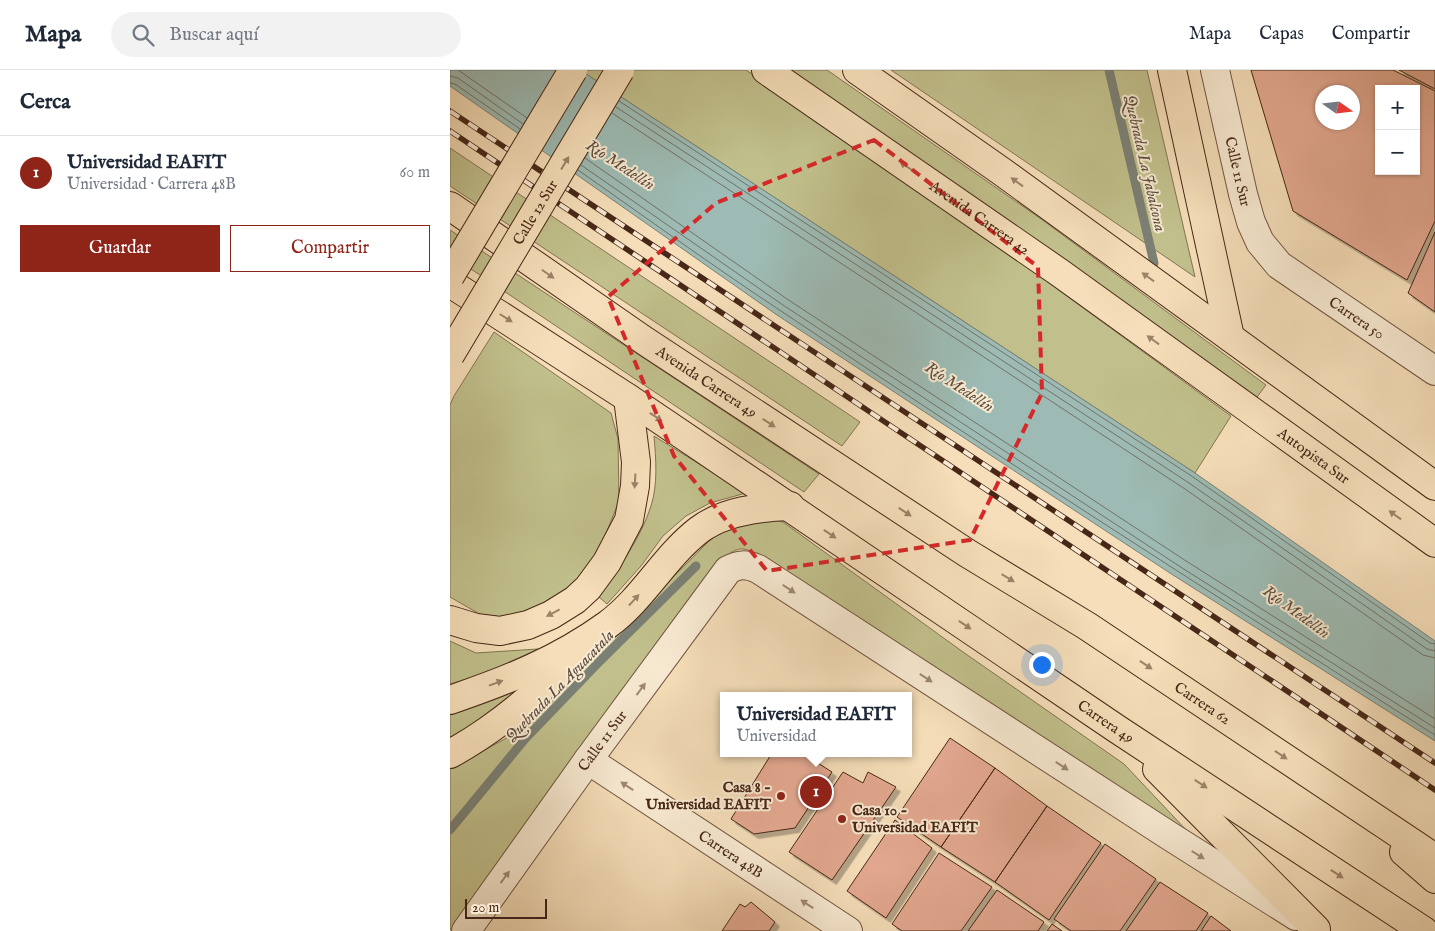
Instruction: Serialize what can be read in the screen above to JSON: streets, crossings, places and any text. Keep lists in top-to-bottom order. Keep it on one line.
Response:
{"streets":{"main road":["Calle 12 Sur","Avenida Carrera 42","Avenida Carrera 49","Autopista Sur","Carrera 62","Carrera 49"],"street":["Calle 11 Sur","Carrera 50","Carrera 48B"]},"crossings":[["Calle 11 Sur","Carrera 50"],["Calle 11 Sur","Carrera 48B"],["Avenida Carrera 42","Autopista Sur"],["Avenida Carrera 49","Carrera 62"]],"one_way":["Carrera 48B"],"water":["Quebrada La Jabalcona","Río Medellín","Quebrada La Aguacatala"],"places":["Casa 8 - Universidad EAFIT","Casa 10 - Universidad EAFIT"],"scale_bar":"20 m","north":"right","page":{"header":"Mapa","search":"Buscar aquí","nav":["Mapa","Capas","Compartir"],"heading":"Cerca","map_buttons":["+","−"],"list":[{"mark":"1","name":"Universidad EAFIT","note":"Universidad · Carrera 48B","value":"60 m"}],"buttons":["Guardar","Compartir"],"popup":["Universidad EAFIT","Universidad"],"pins":"1","scale":"20 m"}}
